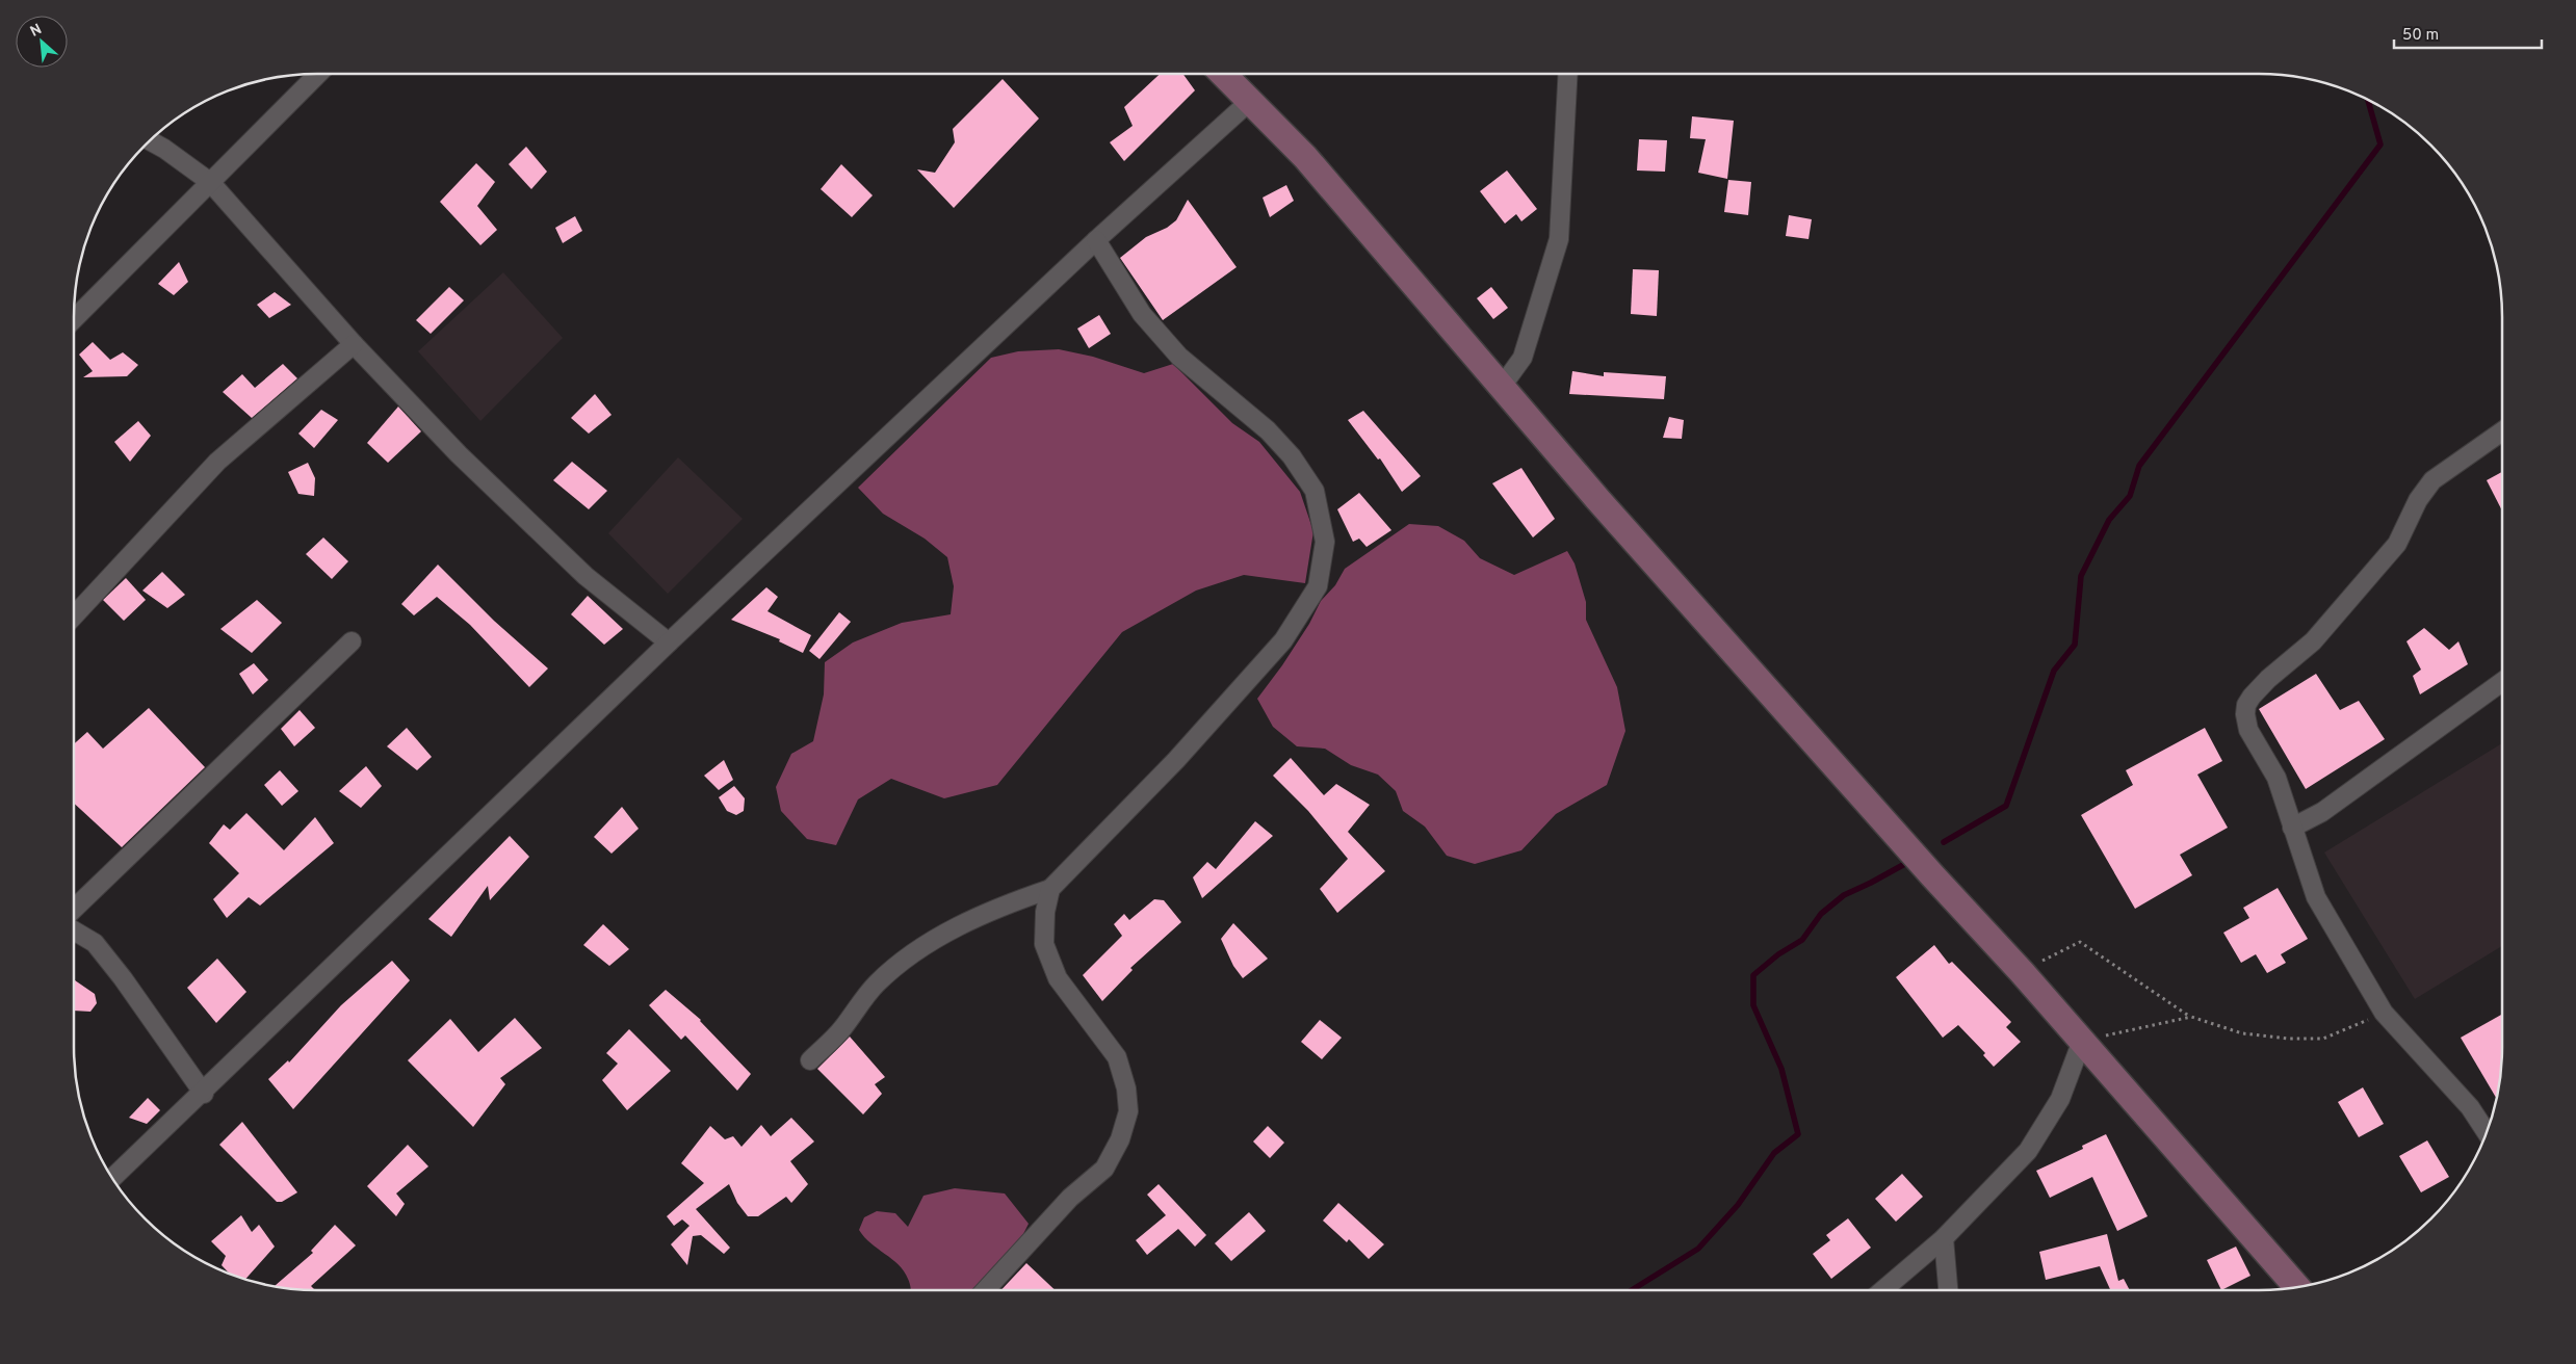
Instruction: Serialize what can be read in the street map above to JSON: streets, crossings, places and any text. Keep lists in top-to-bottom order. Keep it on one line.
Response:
{"scale_bar":"50 m","north":"top left"}
